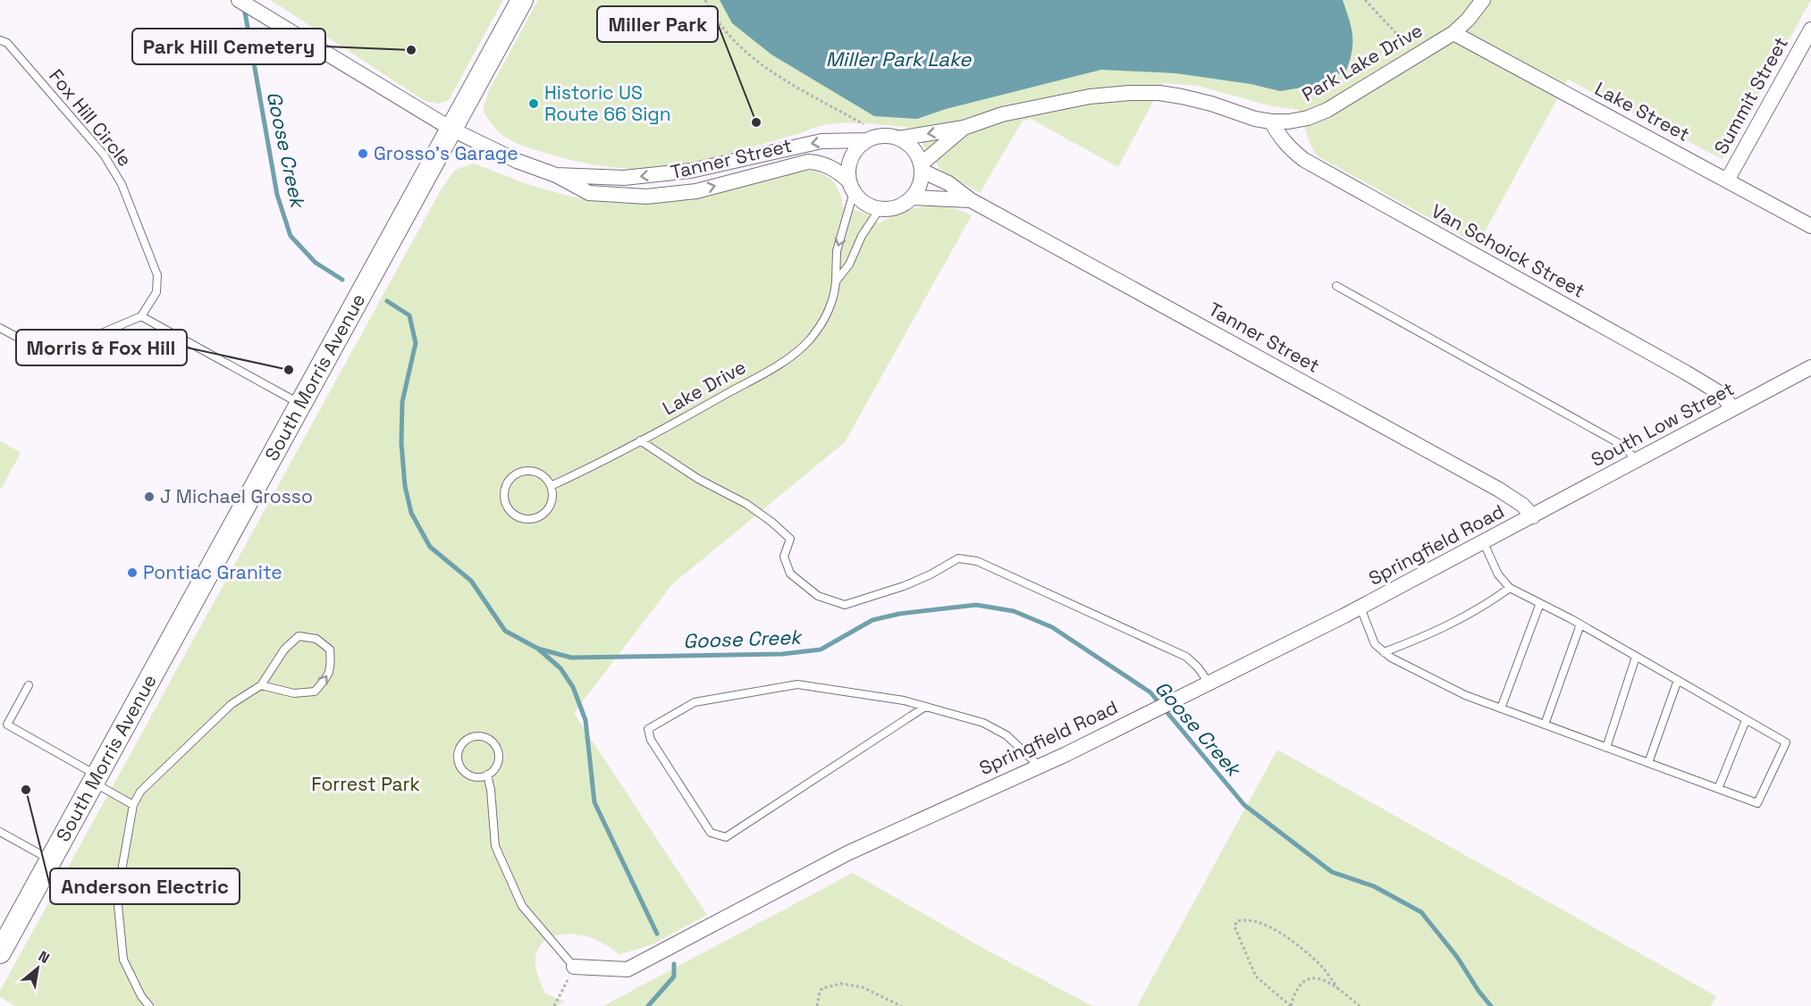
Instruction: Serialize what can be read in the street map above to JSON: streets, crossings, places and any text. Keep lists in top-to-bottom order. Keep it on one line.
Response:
{"streets":{"main road":["South Morris Avenue"],"street":["Park Lake Drive","Summit Street","Lake Street","Tanner Street","Van Schoick Street","South Low Street","Springfield Road"],"lane":["Fox Hill Circle","Lake Drive"]},"crossings":[["Park Lake Drive","Lake Street"],["Park Lake Drive","Tanner Street"],["Park Lake Drive","Van Schoick Street"],["Park Lake Drive","Lake Drive"],["Summit Street","Lake Street"],["Tanner Street","South Morris Avenue"],["Tanner Street","Lake Drive"],["Tanner Street","South Low Street"],["Tanner Street","Springfield Road"],["Van Schoick Street","South Low Street"],["South Low Street","Springfield Road"]],"water":["Miller Park Lake","Goose Creek"],"parks":["Forrest Park"],"places":["Park Hill Cemetery","Historic US Route 66 Sign","Miller Park","Grosso's Garage","Morris & Fox Hill","J Michael Grosso","Pontiac Granite","Anderson Electric"],"north":"top right"}
